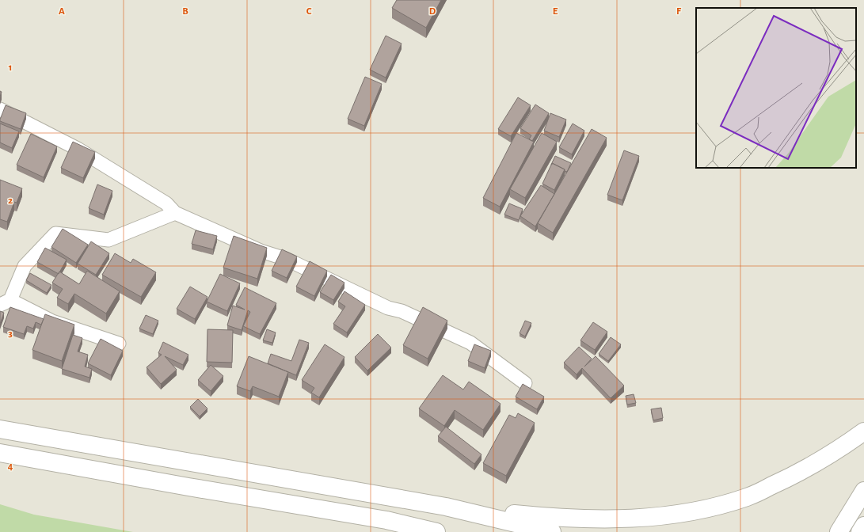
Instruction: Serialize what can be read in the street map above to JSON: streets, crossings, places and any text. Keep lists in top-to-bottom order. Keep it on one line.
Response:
{"grid":{"columns":["A","B","C","D","E","F"],"rows":["1","2","3","4"]}}
